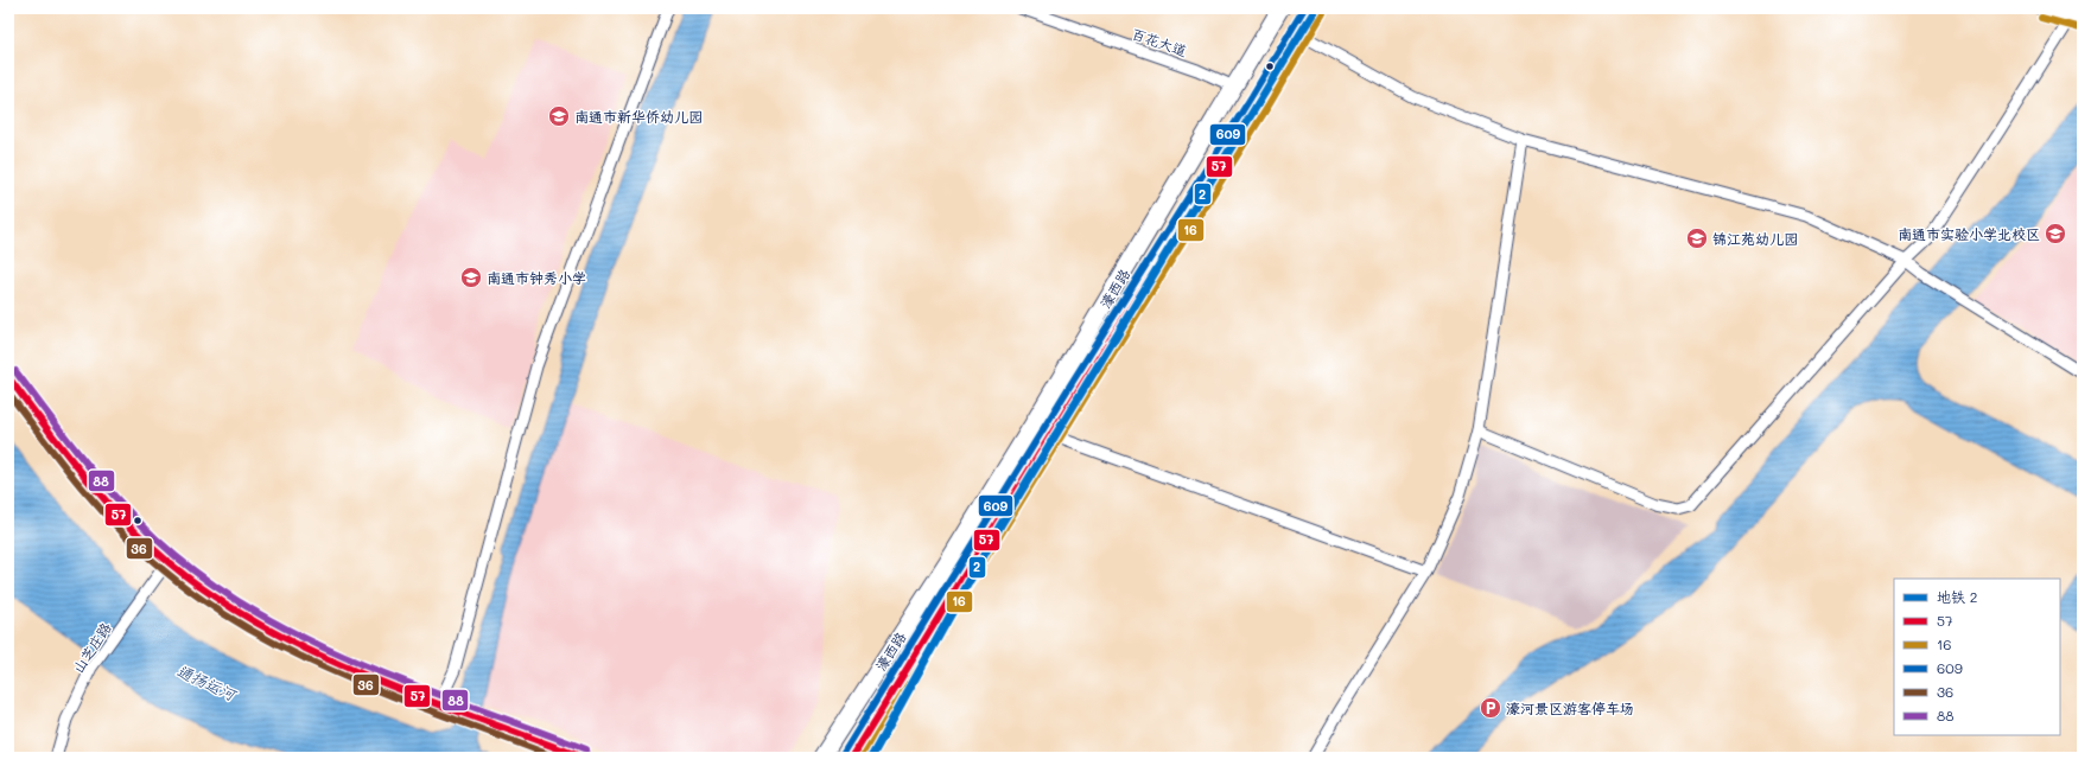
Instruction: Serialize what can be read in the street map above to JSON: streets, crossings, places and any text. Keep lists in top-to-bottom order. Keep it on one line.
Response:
{"streets":{"main road":["濠西路"],"street":["百花大道","山芝庄路"]},"crossings":[["百花大道","濠西路"]],"water":["通扬运河"],"places":{"school or university":["南通市新华侨幼儿园","南通市实验小学北校区","锦江苑幼儿园","南通市钟秀小学"],"parking":["濠河景区游客停车场"]},"lines":["metro line 2","transit line 57","transit line 609","transit line 16","transit line 88","transit line 36"],"legend":["地铁 2","57","16","609","36","88"]}
